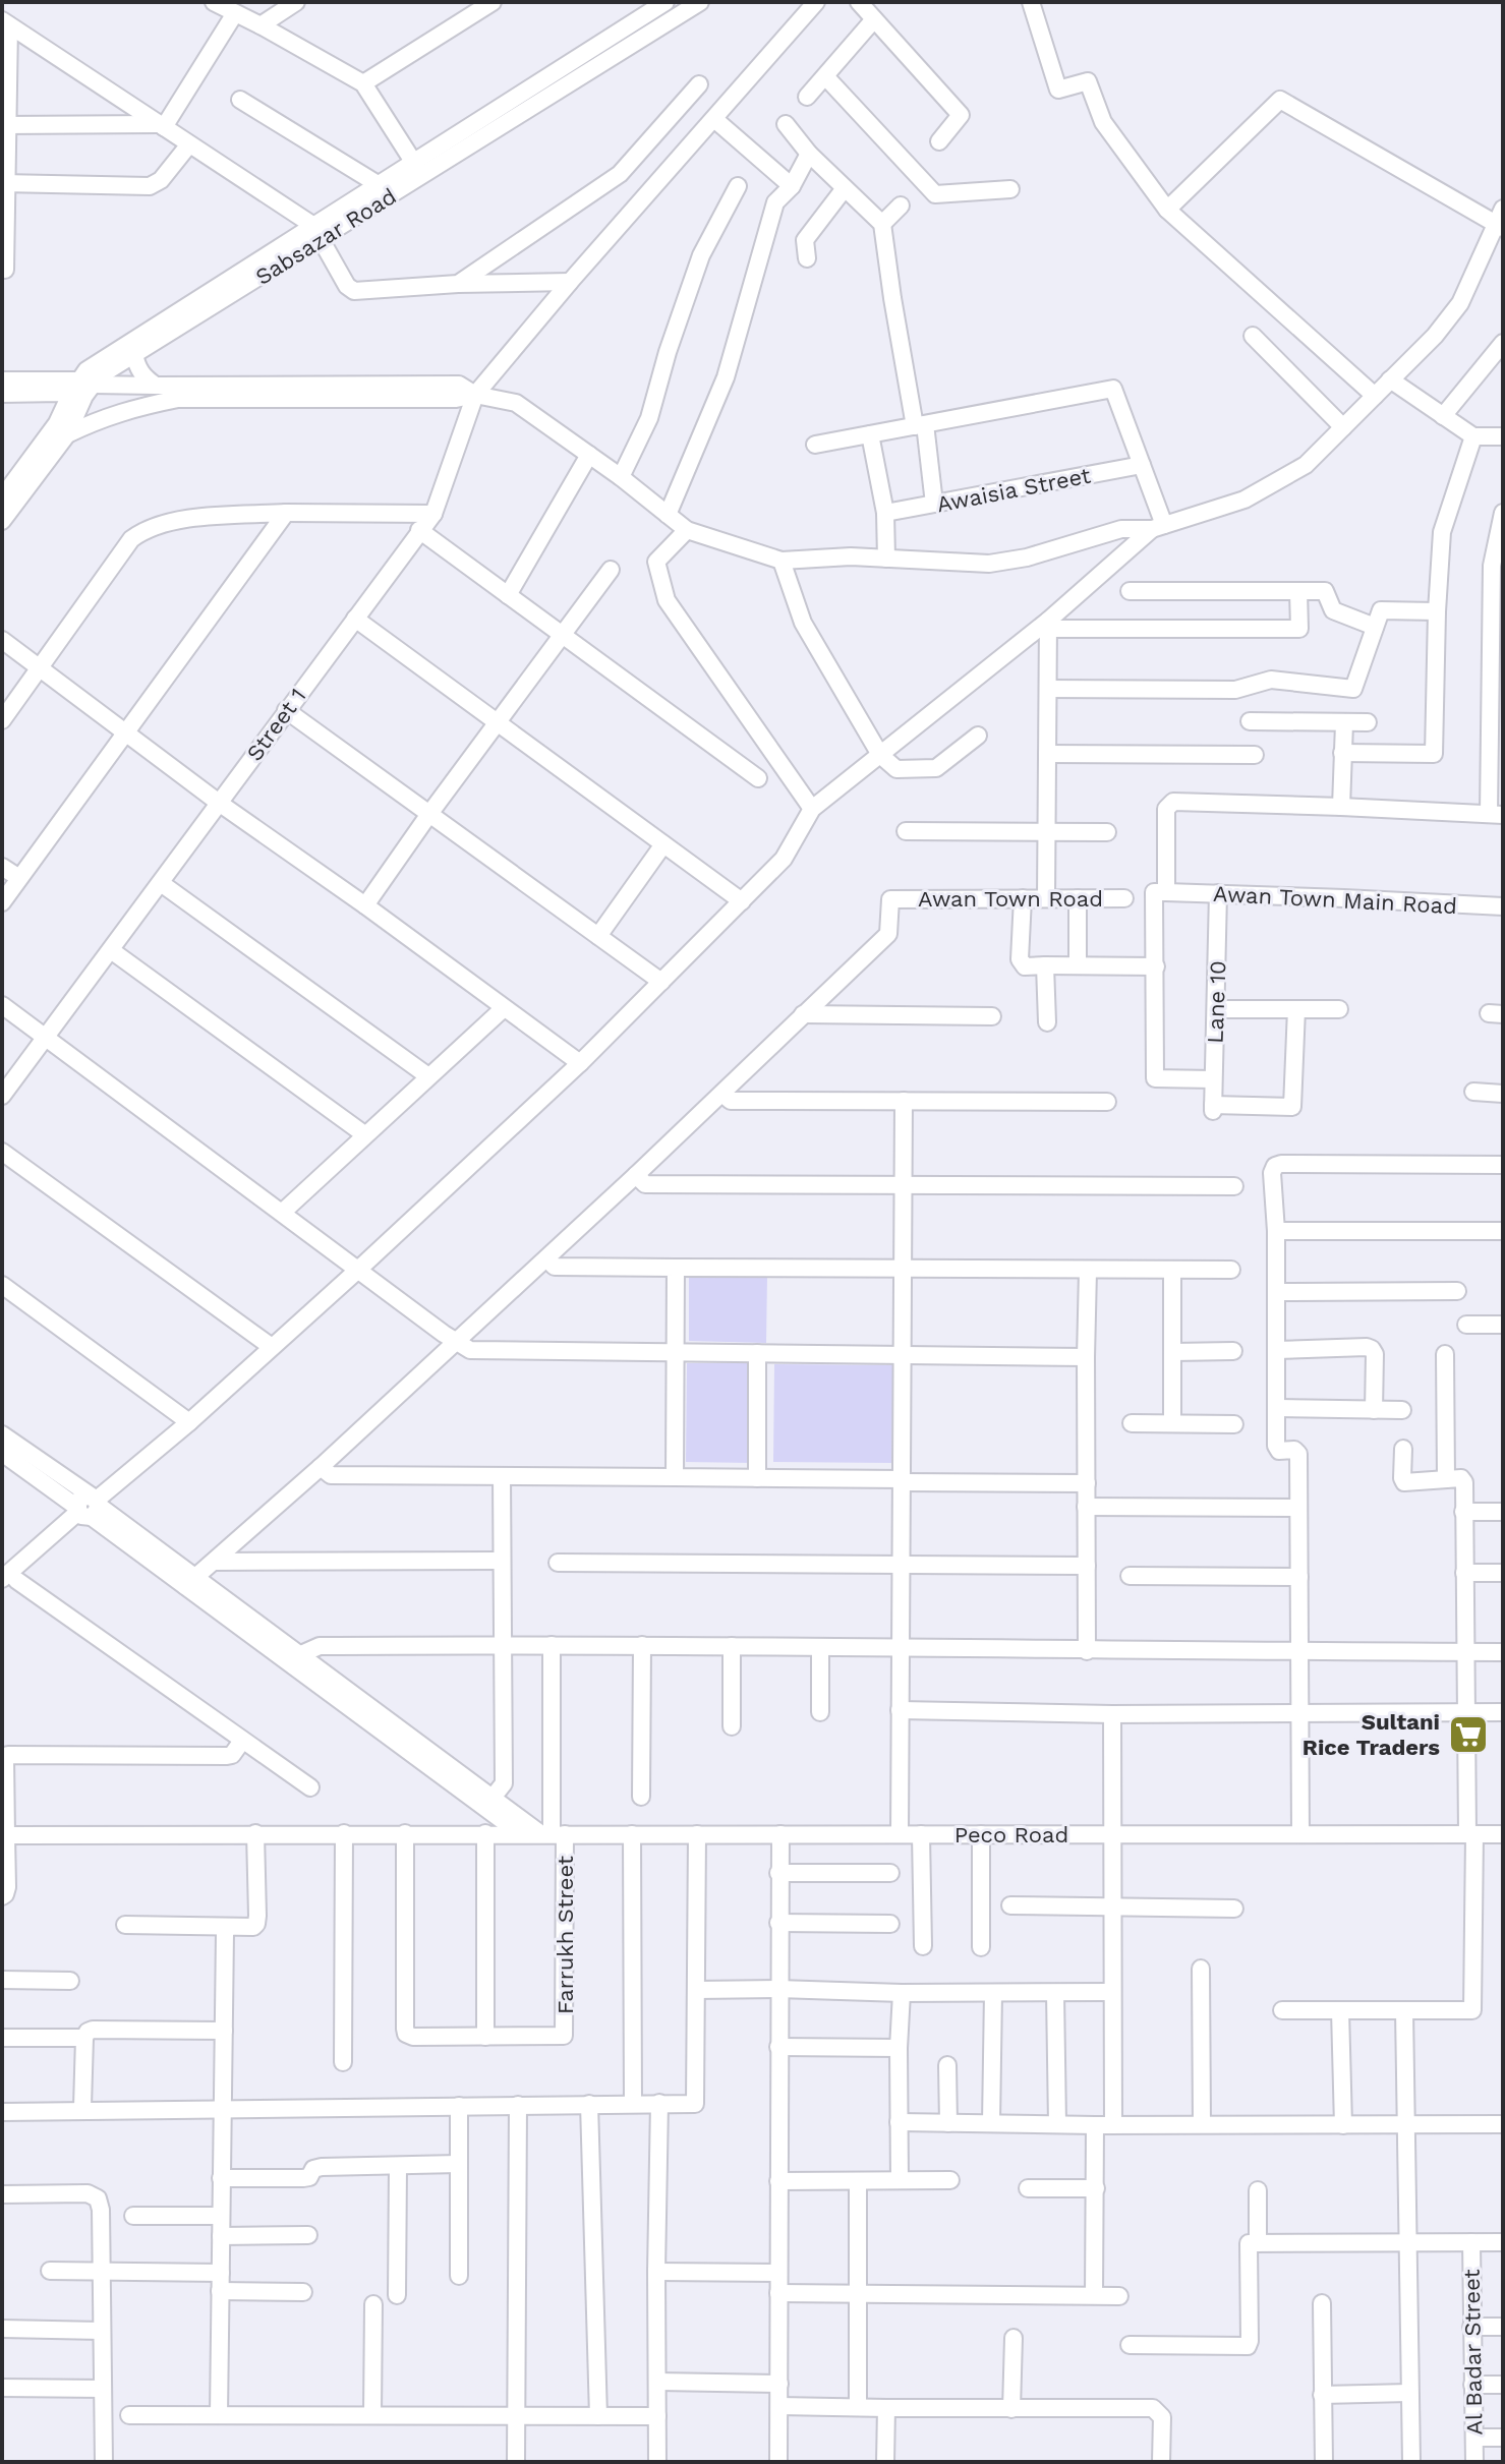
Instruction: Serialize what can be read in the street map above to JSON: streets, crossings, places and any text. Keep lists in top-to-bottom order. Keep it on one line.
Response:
{"streets":{"street":["Sabsazar Road","Awaisia Street","Street 1","Awan Town Road","Awan Town Main Road","Lane 10","Peco Road","Farrukh Street","Al Badar Street"]},"crossings":[["Awan Town Main Road","Lane 10"],["Peco Road","Farrukh Street"]],"places":{"supermarket":["Sultani Rice Traders"]}}
